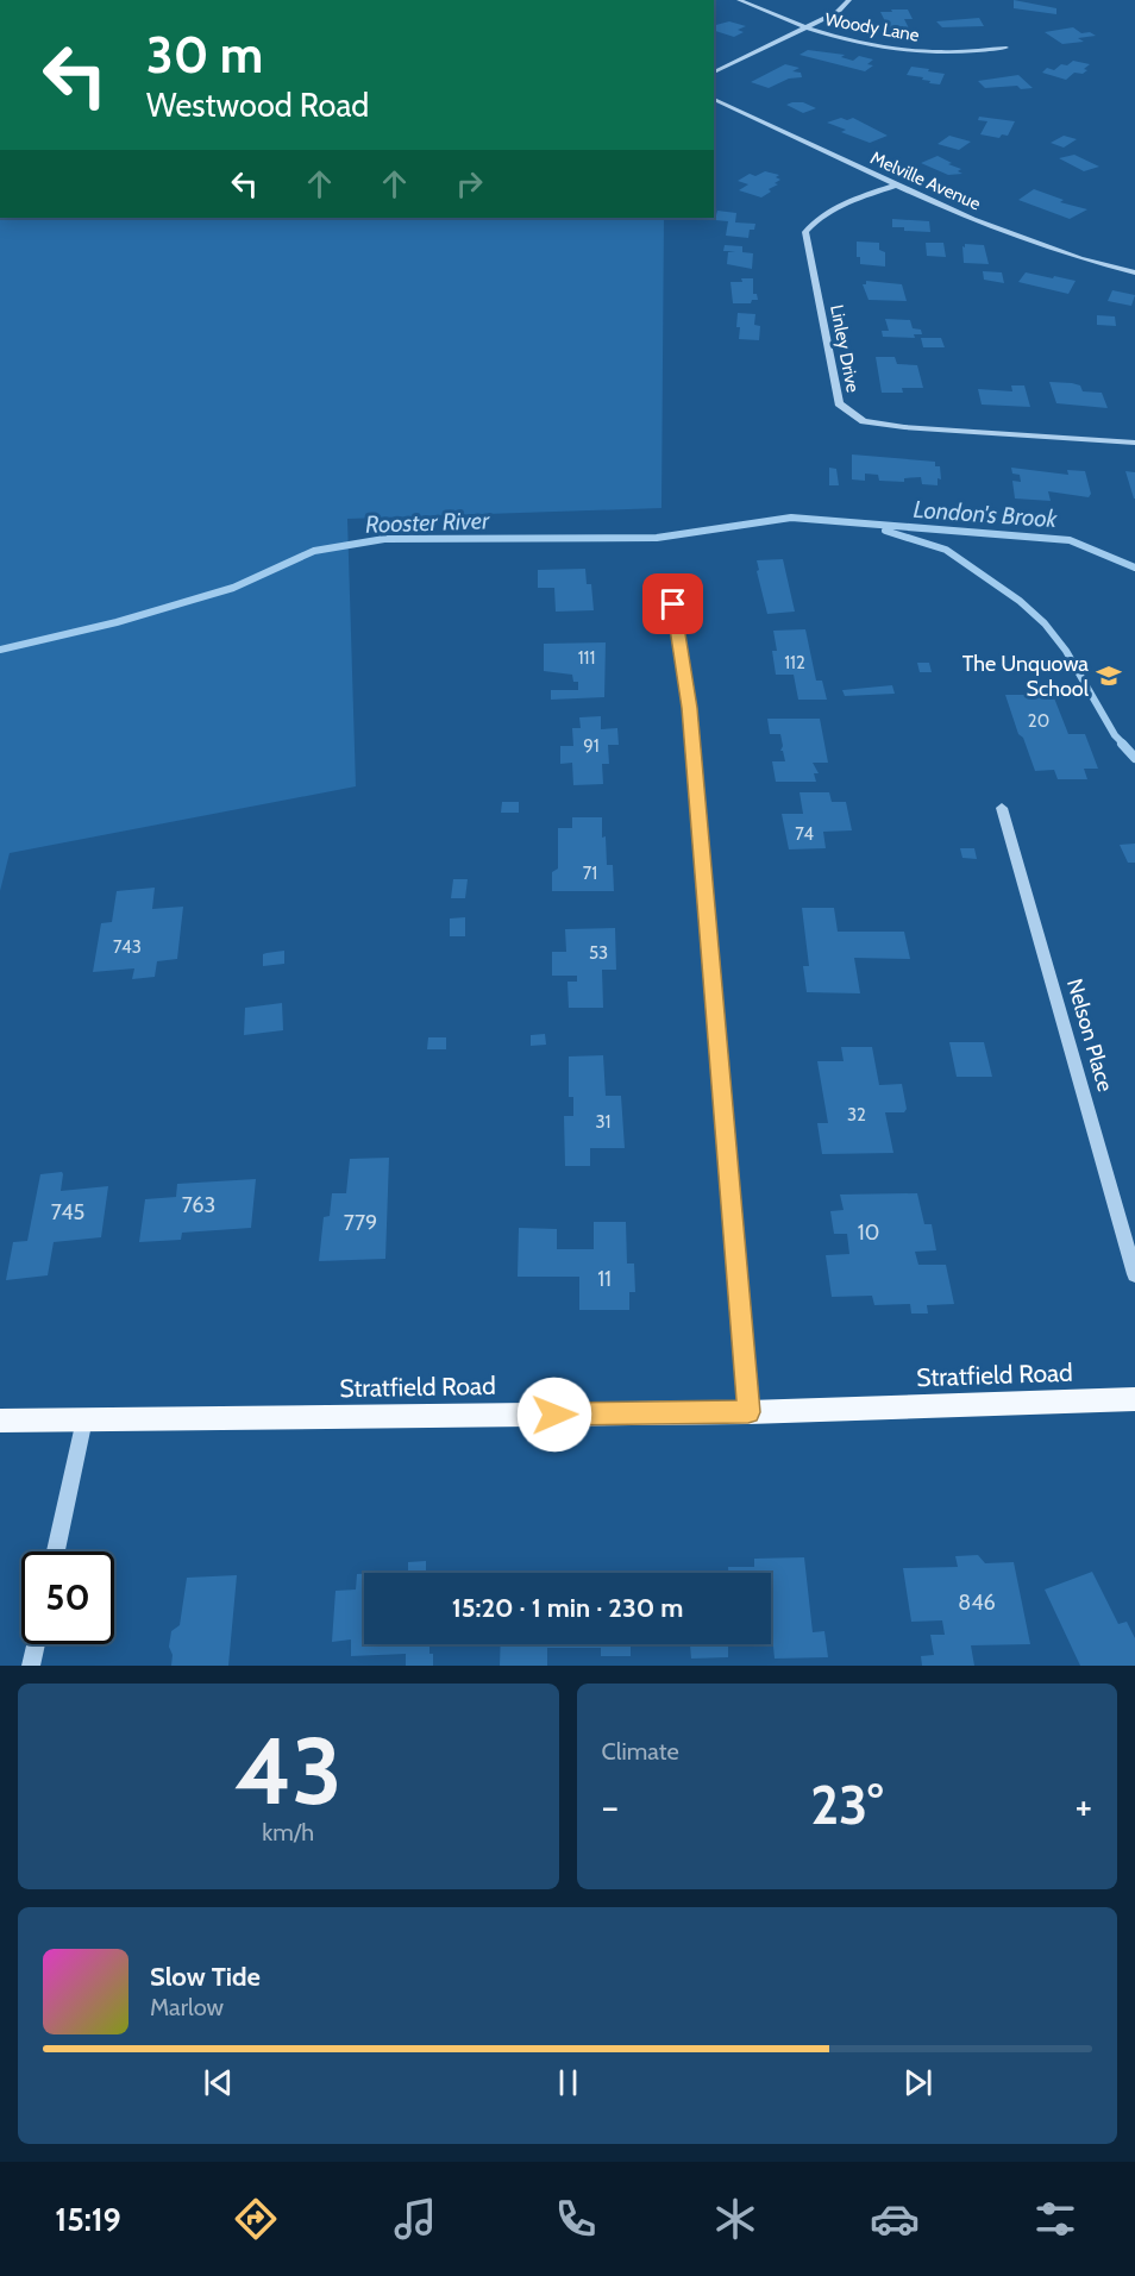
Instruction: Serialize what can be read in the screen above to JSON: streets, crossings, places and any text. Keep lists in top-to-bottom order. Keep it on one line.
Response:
{"streets":{"main road":["Stratfield Road"],"street":["Woody Lane","Melville Avenue","Linley Drive","Nelson Place"]},"crossings":[["Melville Avenue","Linley Drive"]],"water":["London's Brook","Rooster River"],"places":{"school or university":["The Unquowa School"]},"house_numbers":["111","112","20","91","74","71","743","53","32","31","763","745","779","10","11","846"],"page":{"turn":["30 m","Westwood Road"],"limit":"50","trip":"15:20 · 1 min · 230 m","tile":[["43","km/h"],"Climate"],"heat":["−","23°","+"],"song":["Slow Tide","Marlow"],"tabs":"15:19"}}
